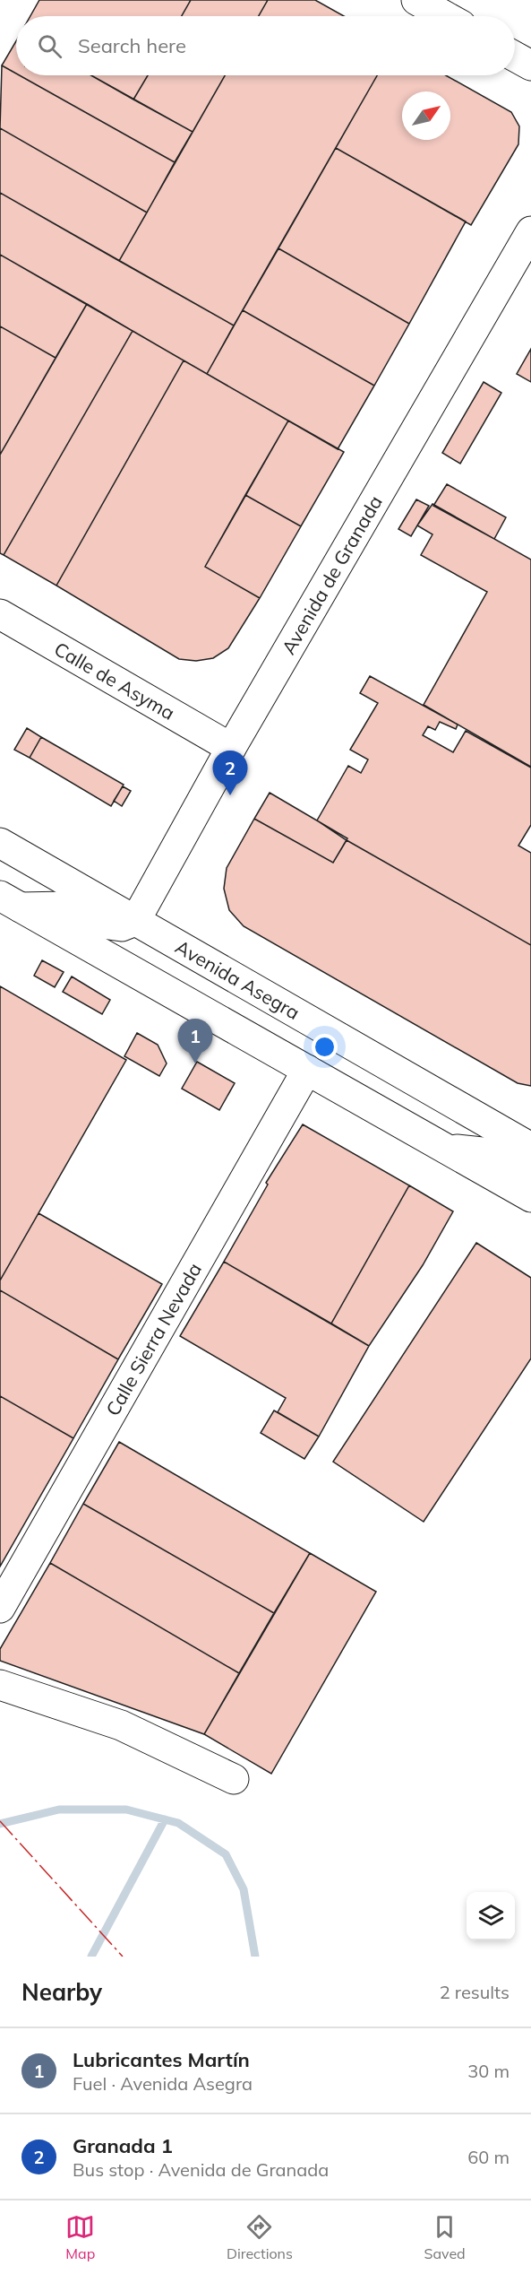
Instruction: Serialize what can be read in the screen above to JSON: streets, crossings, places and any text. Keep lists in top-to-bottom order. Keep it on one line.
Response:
{"streets":{"street":["Avenida de Granada","Calle de Asyma","Avenida Asegra","Calle Sierra Nevada"]},"crossings":[["Avenida de Granada","Calle de Asyma"],["Avenida de Granada","Avenida Asegra"]],"north":"top right","page":{"search":"Search here","pins":["2","1"],"heading":["Nearby","2 results"],"list":[{"mark":"1","name":"Lubricantes Martín","note":"Fuel · Avenida Asegra","value":"30 m"},{"mark":"2","name":"Granada 1","note":"Bus stop · Avenida de Granada","value":"60 m"}],"nav":["Map","Directions","Saved"]}}
